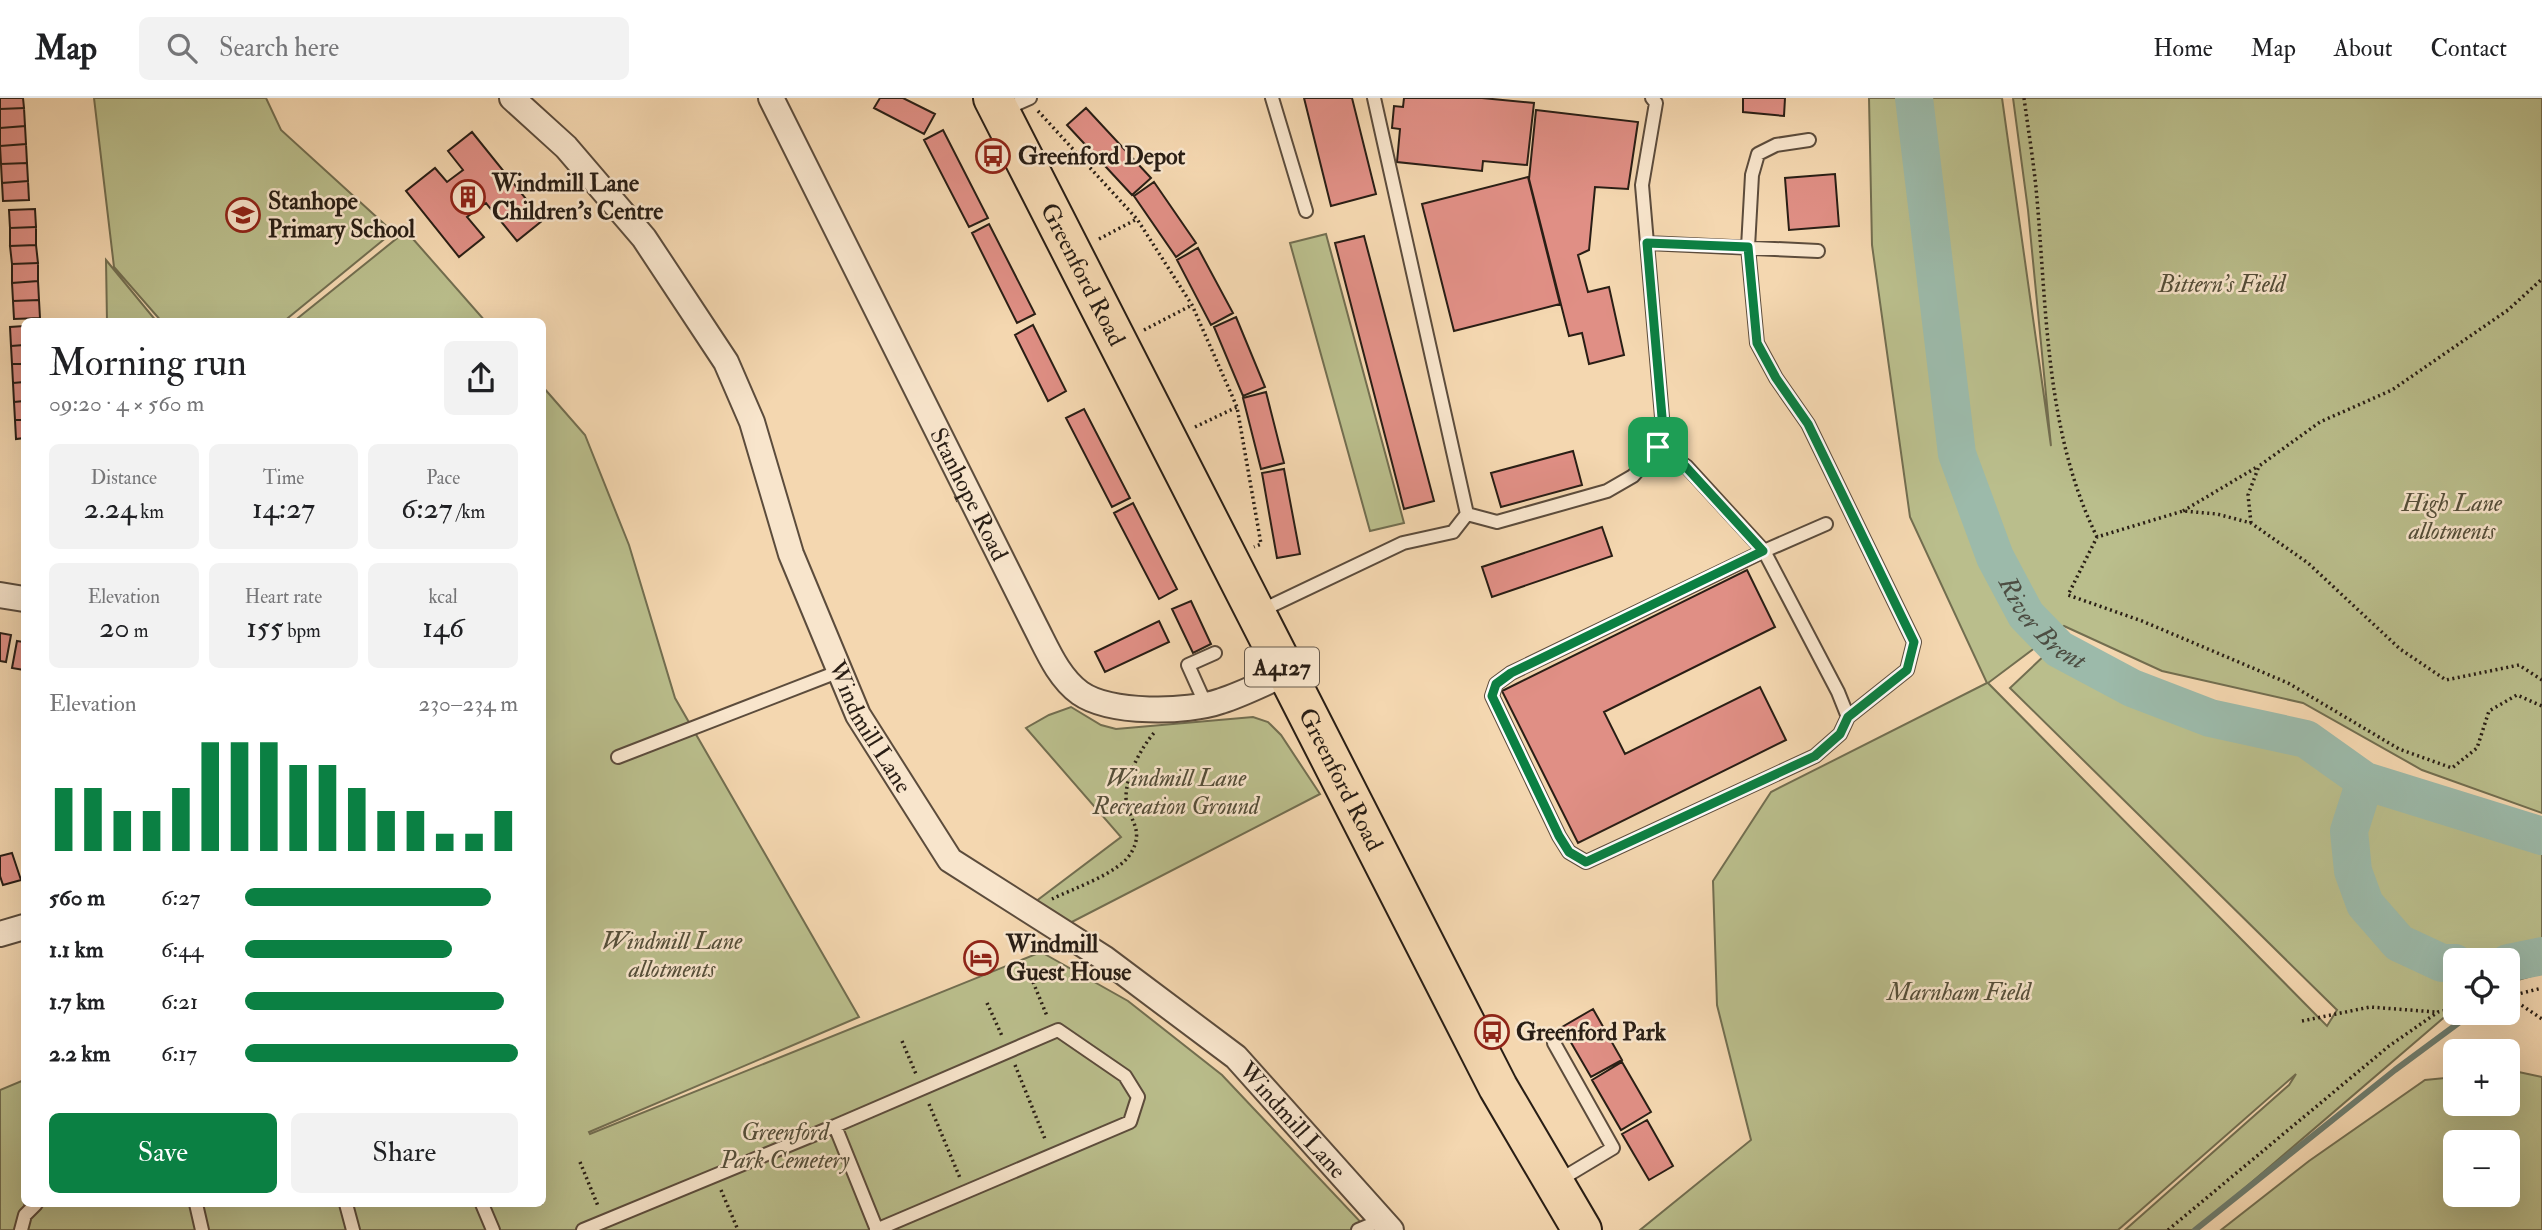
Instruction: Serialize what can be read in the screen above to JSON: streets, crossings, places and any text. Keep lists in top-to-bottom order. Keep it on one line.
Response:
{"streets":{"main road":["Greenford Road","A4127"],"street":["Stanhope Road","Windmill Lane"]},"crossings":[["Greenford Road","Stanhope Road"]],"water":["River Brent"],"parks":["Bittern's Field","High Lane allotments","Windmill Lane Recreation Ground","Windmill Lane allotments","Marnham Field","Greenford Park Cemetery"],"places":{"bus stop":["Greenford Depot","Greenford Park"],"building":["Windmill Lane Children's Centre"],"school or university":["Stanhope Primary School"],"hotel":["Windmill Guest House"]},"page":{"header":"Map","search":"Search here","nav":["Home","Map","About","Contact"],"heading":["Morning run","09:20 · 4 × 560 m"],"stats":[["Distance","2.24 km"],["Time","14:27"],["Pace","6:27 /km"],["Elevation","20 m"],["Heart rate","155 bpm"],["kcal","146"]],"chart":["Elevation","230–234 m"],"list":[{"name":"560 m","note":"6:27"},{"name":"1.1 km","note":"6:44"},{"name":"1.7 km","note":"6:21"},{"name":"2.2 km","note":"6:17"}],"map_buttons":["+","−"],"buttons":["Save","Share"]}}
